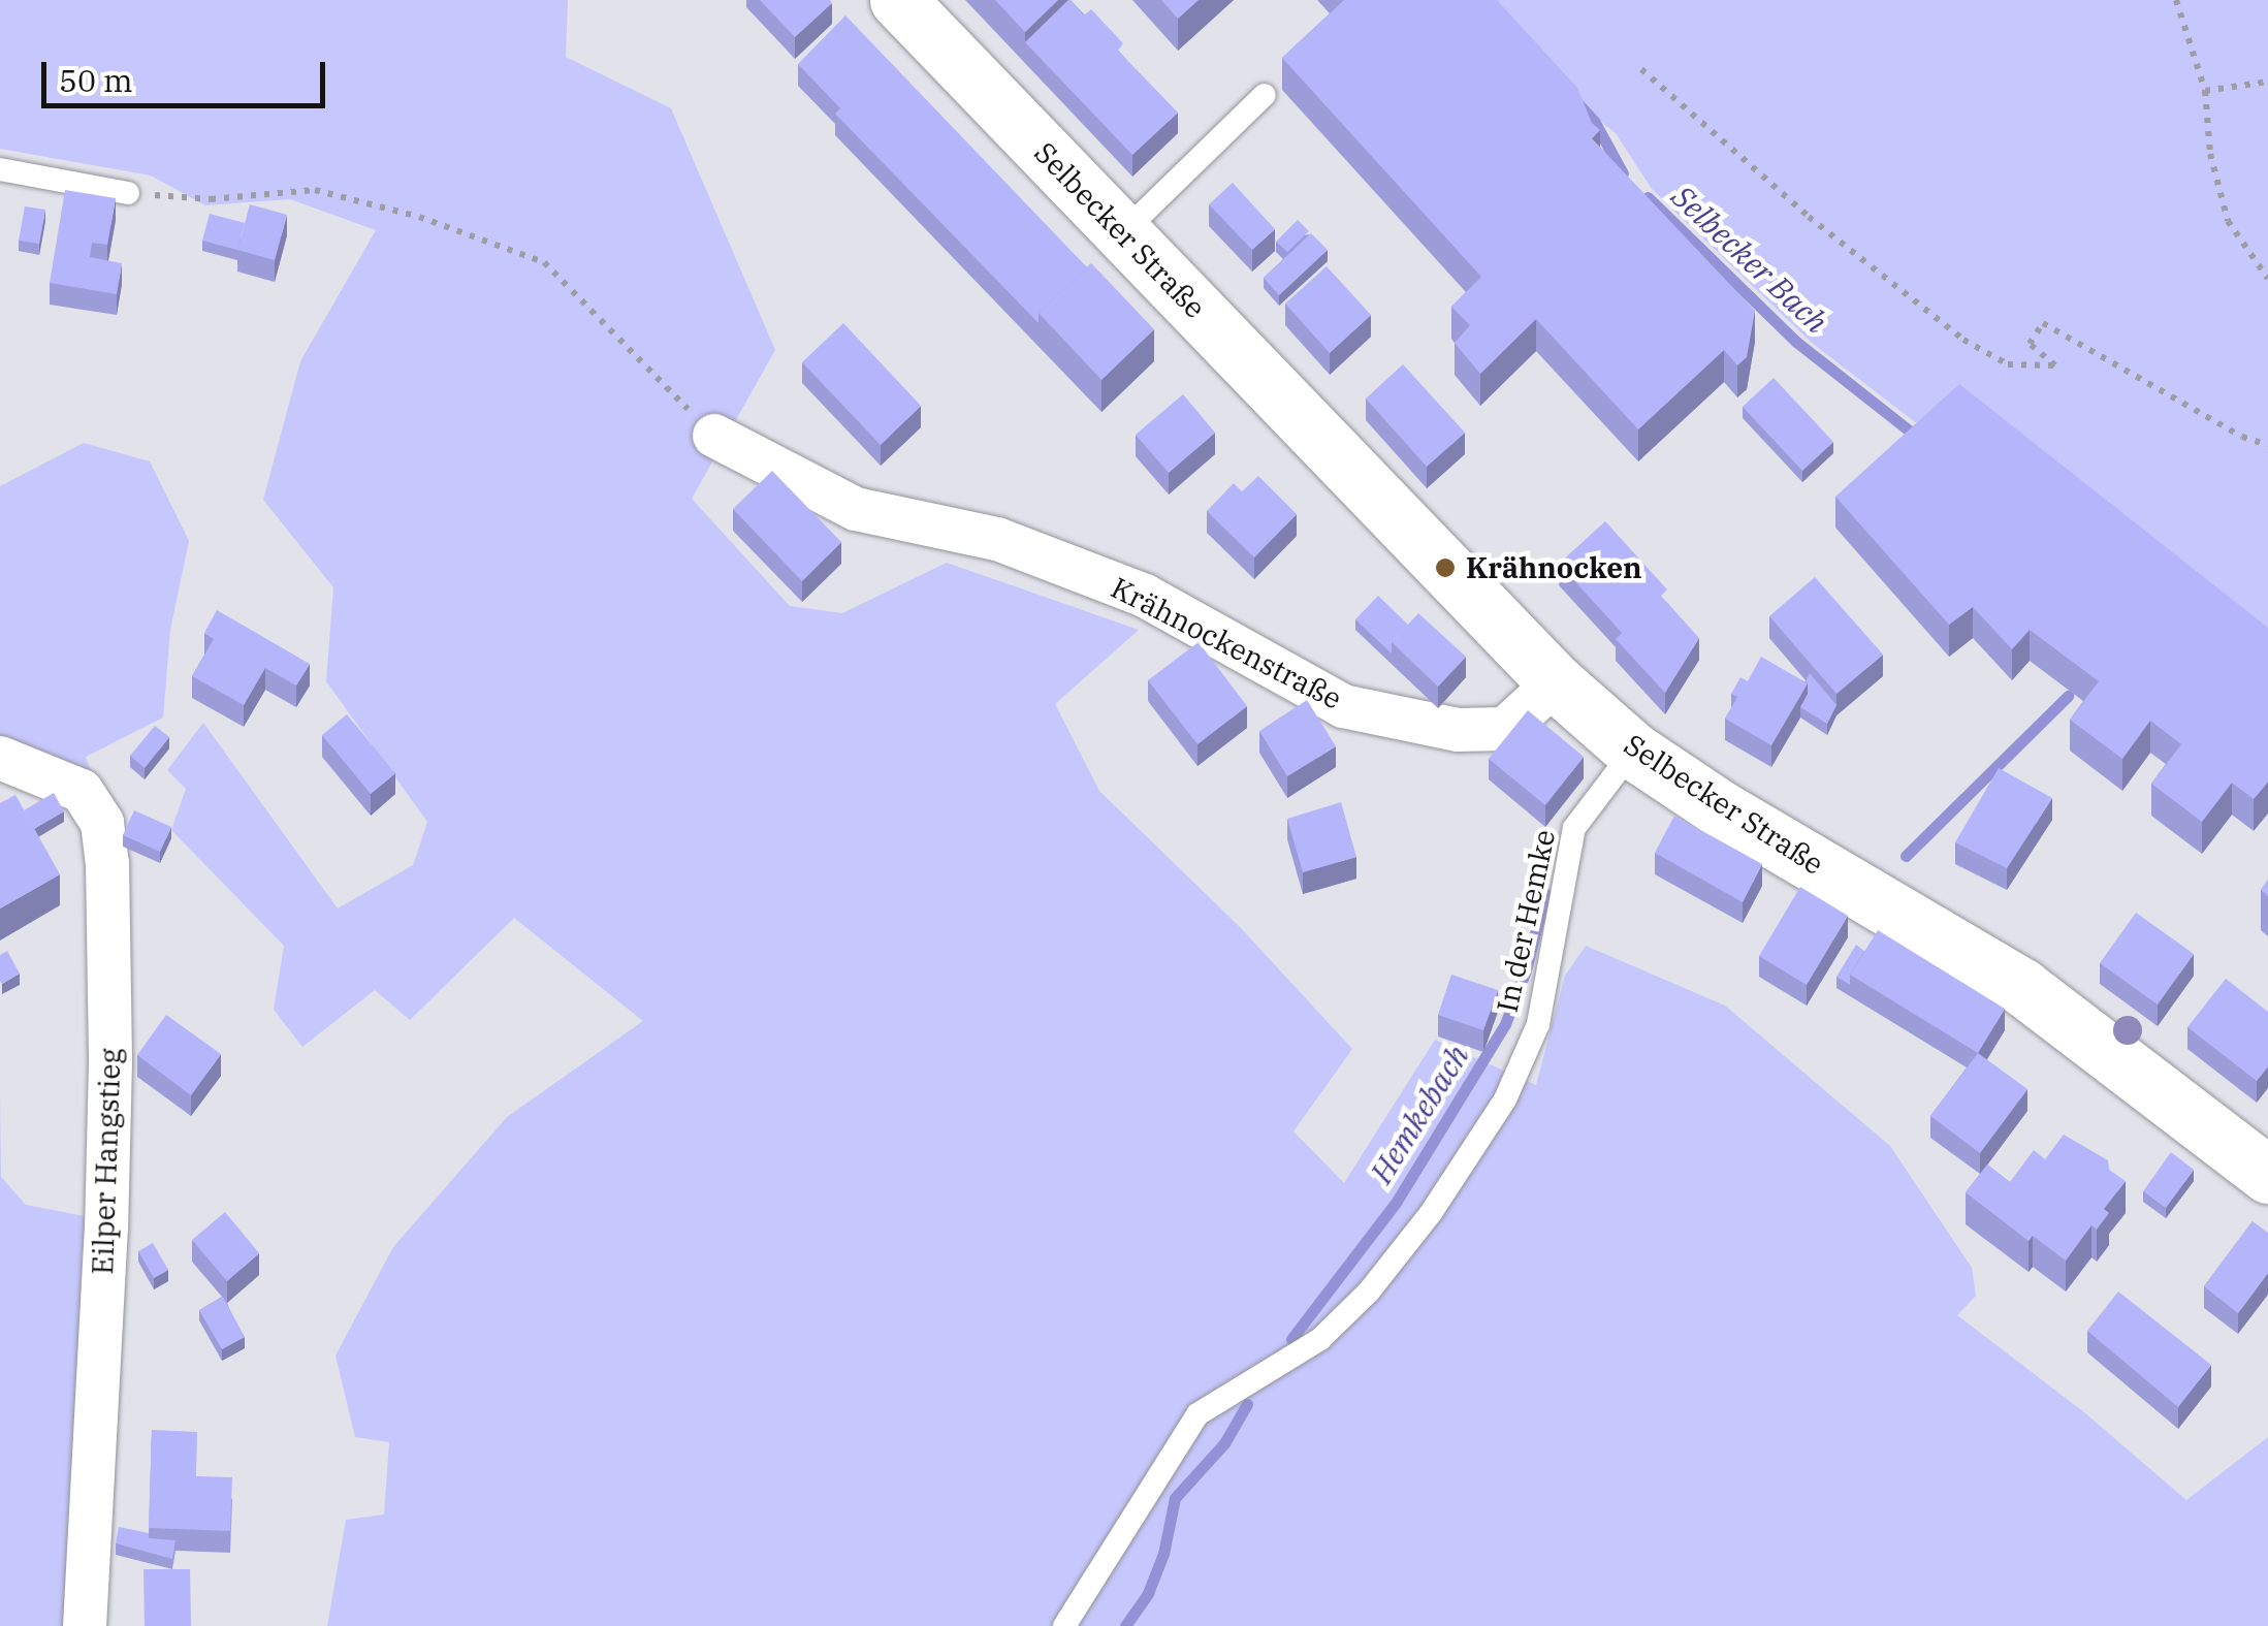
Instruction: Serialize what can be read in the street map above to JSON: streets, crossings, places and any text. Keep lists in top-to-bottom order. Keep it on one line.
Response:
{"streets":{"main road":["Selbecker Straße"],"street":["Krähnockenstraße","Eilper Hangstieg"],"lane":["In der Hemke"]},"crossings":[["Selbecker Straße","Krähnockenstraße"],["Selbecker Straße","In der Hemke"]],"water":["Selbecker Bach","Hemkebach"],"places":["Krähnocken"],"scale_bar":"50 m"}
